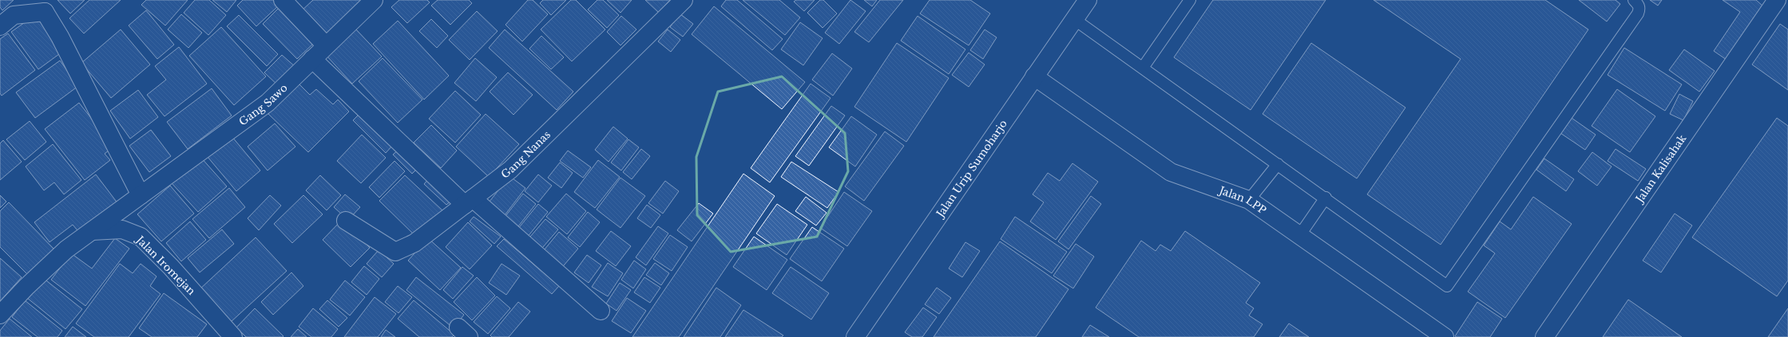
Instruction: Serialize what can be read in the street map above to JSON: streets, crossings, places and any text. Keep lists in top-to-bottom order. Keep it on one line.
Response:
{"streets":{"street":["Gang Sawo","Gang Nanas","Jalan Urip Sumoharjo","Jalan Kalisahak","Jalan LPP","Jalan Iromejan"]},"crossings":[["Gang Sawo","Jalan Iromejan"],["Jalan Urip Sumoharjo","Jalan LPP"]]}
